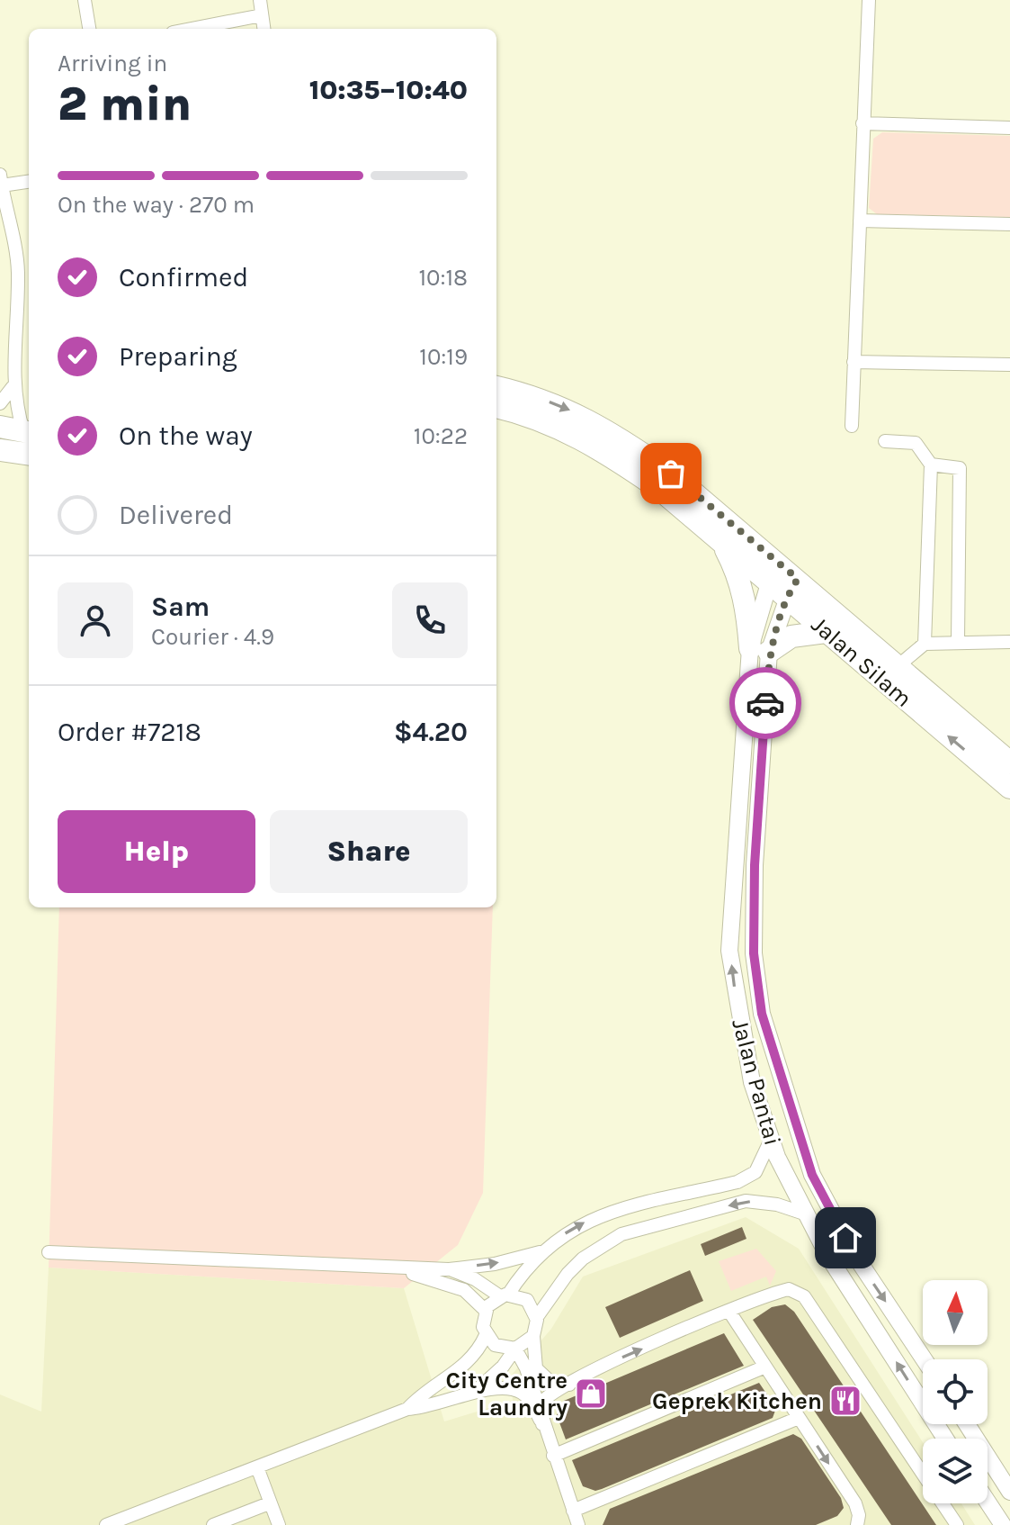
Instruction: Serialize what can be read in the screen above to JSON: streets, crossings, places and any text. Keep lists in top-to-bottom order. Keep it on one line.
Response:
{"streets":{"highway":["Jalan Silam"],"street":["Jalan Pantai"]},"crossings":[["Jalan Silam","Jalan Pantai"]],"places":{"shop":["City Centre Laundry"],"restaurant":["Geprek Kitchen"]},"north":"top","page":{"heading":["2 min","Arriving in","10:35–10:40"],"panel":["Sam","Courier · 4.9","Order #7218","$4.20"],"bar":"On the way · 270 m","list":[["Confirmed","10:18"],["Preparing","10:19"],["On the way","10:22"],"Delivered"],"buttons":["Help","Share"]}}
